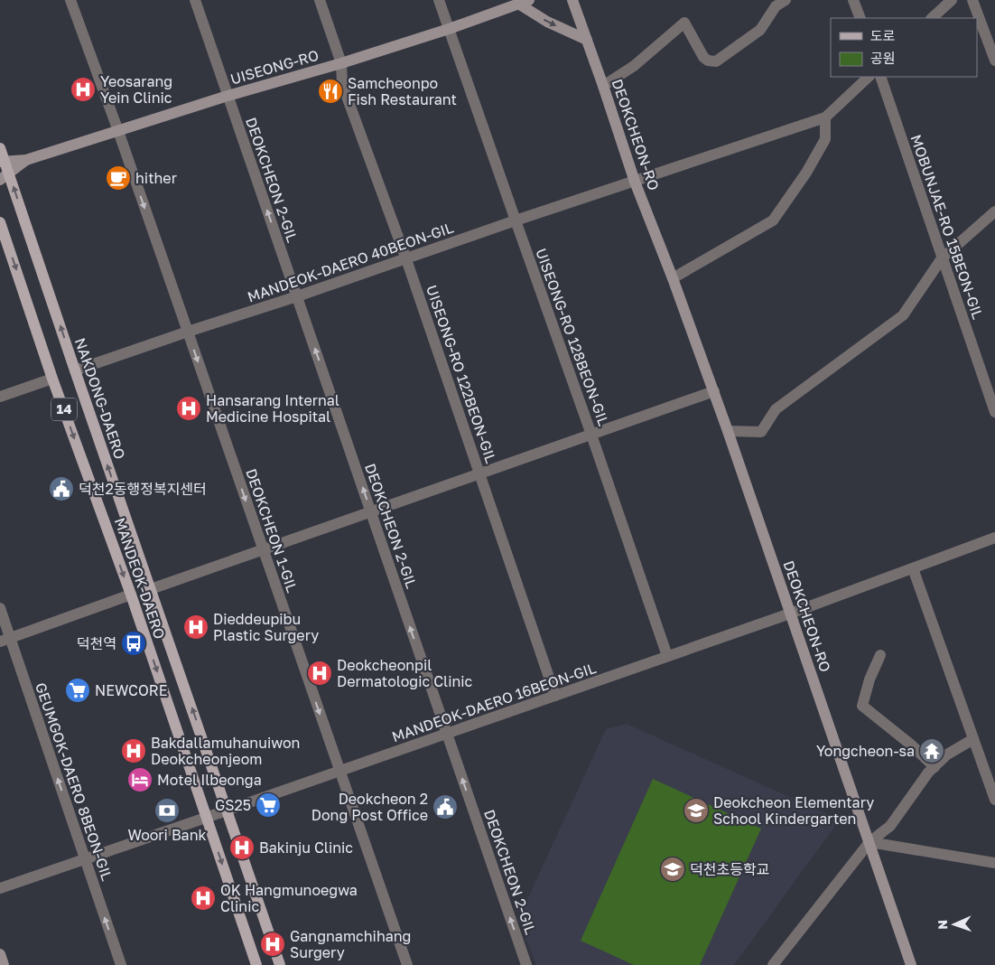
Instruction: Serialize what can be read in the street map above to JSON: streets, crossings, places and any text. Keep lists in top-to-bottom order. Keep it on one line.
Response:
{"streets":{"main road":["UISEONG-RO","DEOKCHEON-RO","NAKDONG-DAERO","14","MANDEOK-DAERO"],"street":["DEOKCHEON 2-GIL","MOBUNJAE-RO 15BEON-GIL","MANDEOK-DAERO 40BEON-GIL","UISEONG-RO 128BEON-GIL","UISEONG-RO 122BEON-GIL","DEOKCHEON 1-GIL","MANDEOK-DAERO 16BEON-GIL","GEUMGOK-DAERO 8BEON-GIL"]},"crossings":[["UISEONG-RO","DEOKCHEON 2-GIL"],["UISEONG-RO","UISEONG-RO 128BEON-GIL"],["UISEONG-RO","UISEONG-RO 122BEON-GIL"],["UISEONG-RO","NAKDONG-DAERO"],["UISEONG-RO","DEOKCHEON 1-GIL"],["DEOKCHEON-RO","MANDEOK-DAERO 40BEON-GIL"],["DEOKCHEON-RO","MANDEOK-DAERO 16BEON-GIL"],["DEOKCHEON 2-GIL","MANDEOK-DAERO 40BEON-GIL"],["DEOKCHEON 2-GIL","MANDEOK-DAERO 16BEON-GIL"],["MANDEOK-DAERO 40BEON-GIL","UISEONG-RO 128BEON-GIL"],["MANDEOK-DAERO 40BEON-GIL","UISEONG-RO 122BEON-GIL"],["MANDEOK-DAERO 40BEON-GIL","NAKDONG-DAERO"],["MANDEOK-DAERO 40BEON-GIL","DEOKCHEON 1-GIL"],["UISEONG-RO 128BEON-GIL","MANDEOK-DAERO 16BEON-GIL"],["UISEONG-RO 122BEON-GIL","MANDEOK-DAERO 16BEON-GIL"],["NAKDONG-DAERO","MANDEOK-DAERO 16BEON-GIL"],["DEOKCHEON 1-GIL","MANDEOK-DAERO 16BEON-GIL"],["MANDEOK-DAERO","MANDEOK-DAERO 16BEON-GIL"],["MANDEOK-DAERO 16BEON-GIL","GEUMGOK-DAERO 8BEON-GIL"]],"one_way":["DEOKCHEON 2-GIL","NAKDONG-DAERO","DEOKCHEON 1-GIL","MANDEOK-DAERO","GEUMGOK-DAERO 8BEON-GIL"],"places":{"hospital":["Yeosarang Yein Clinic","Hansarang Internal Medicine Hospital","Dieddeupibu Plastic Surgery","Deokcheonpil Dermatologic Clinic","Bakdallamuhanuiwon Deokcheonjeom","Bakinju Clinic","OK Hangmunoegwa Clinic","Gangnamchihang Surgery"],"restaurant":["Samcheonpo Fish Restaurant"],"cafe":["hither"],"public building":["덕천2동행정복지센터","Deokcheon 2 Dong Post Office"],"bus stop":["덕천역"],"supermarket":["NEWCORE","GS25"],"temple":["Yongcheon-sa"],"hotel":["Motel Ilbeonga"],"bank":["Woori Bank"],"school or university":["Deokcheon Elementary School Kindergarten","덕천초등학교"]},"legend":["도로","공원"],"north":"left"}
